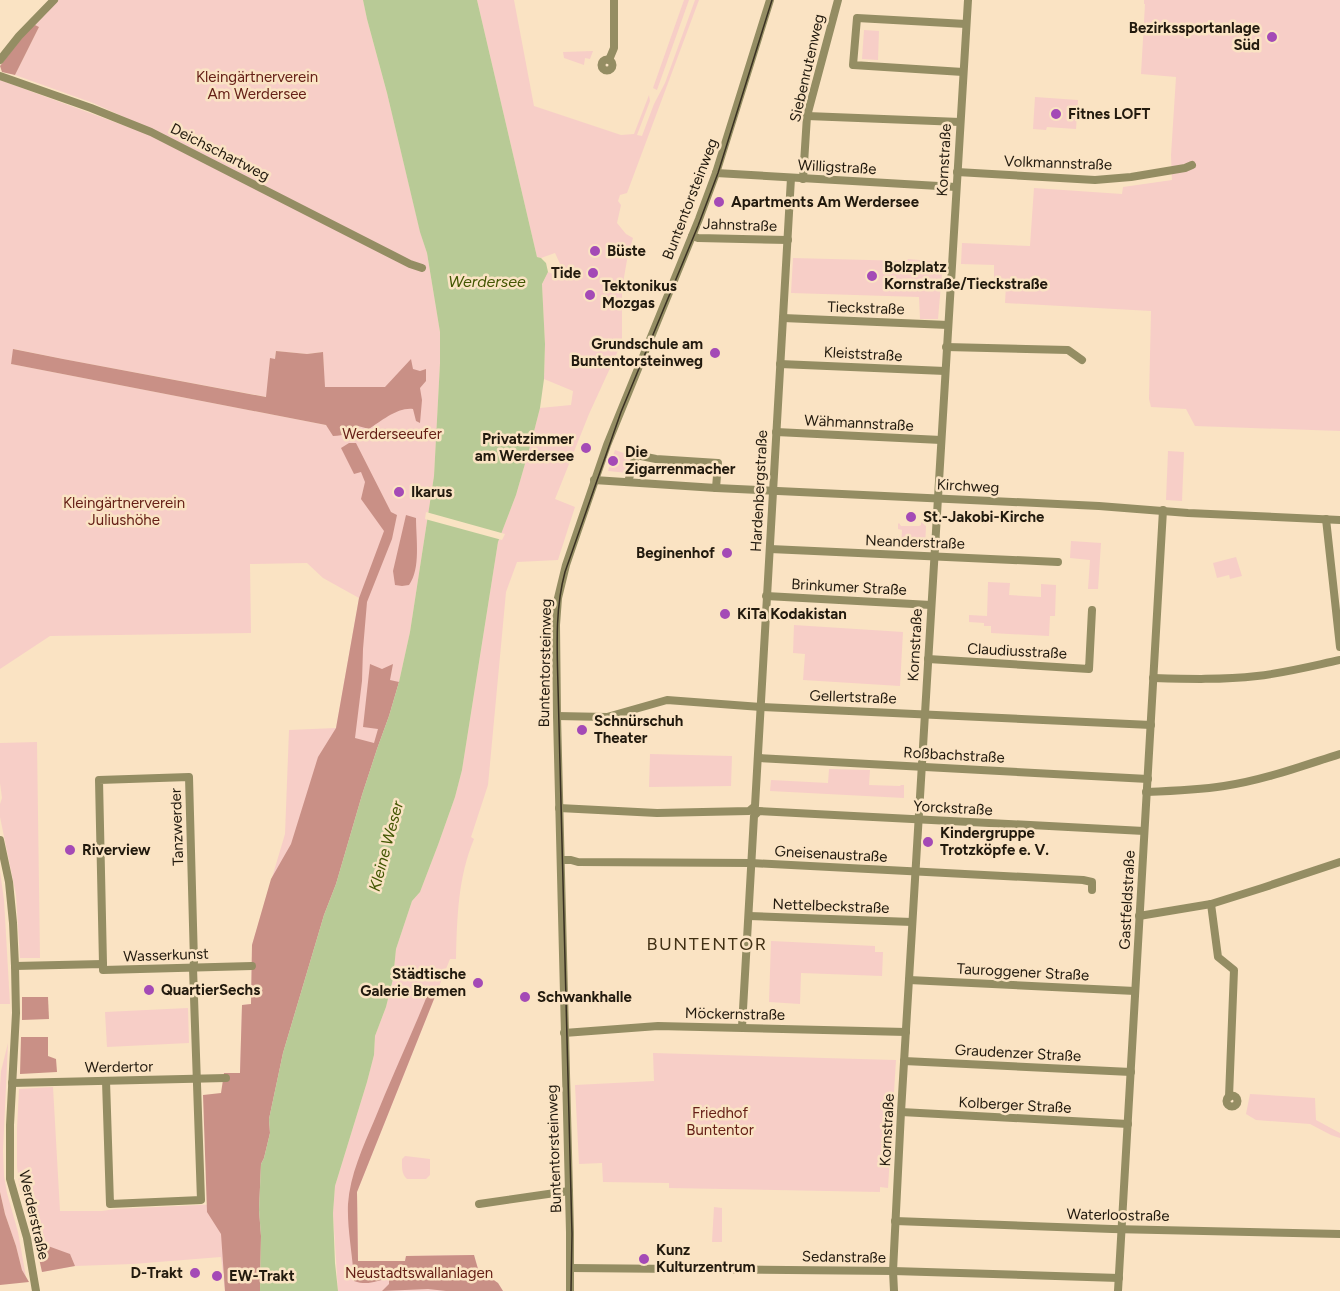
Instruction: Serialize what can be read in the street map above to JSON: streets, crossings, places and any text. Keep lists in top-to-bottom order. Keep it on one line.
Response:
{"streets":{"street":["Siebenrutenweg","Deichschartweg","Kornstraße","Volkmannstraße","Willigstraße","Buntentorsteinweg","Jahnstraße","Tieckstraße","Kleiststraße","Wähmannstraße","Kirchweg","Hardenbergstraße","Neanderstraße","Brinkumer Straße","Claudiusstraße","Gellertstraße","Roßbachstraße","Yorckstraße","Tanzwerder","Gneisenaustraße","Gastfeldstraße","Nettelbeckstraße","Wasserkunst","Tauroggener Straße","Möckernstraße","Graudenzer Straße","Werdertor","Kolberger Straße","Werderstraße","Waterloostraße","Sedanstraße"]},"crossings":[["Siebenrutenweg","Willigstraße"],["Kornstraße","Volkmannstraße"],["Kornstraße","Willigstraße"],["Kornstraße","Tieckstraße"],["Kornstraße","Kleiststraße"],["Kornstraße","Wähmannstraße"],["Kornstraße","Kirchweg"],["Kornstraße","Neanderstraße"],["Kornstraße","Brinkumer Straße"],["Kornstraße","Claudiusstraße"],["Kornstraße","Gellertstraße"],["Kornstraße","Roßbachstraße"],["Kornstraße","Yorckstraße"],["Kornstraße","Gneisenaustraße"],["Kornstraße","Nettelbeckstraße"],["Kornstraße","Tauroggener Straße"],["Kornstraße","Möckernstraße"],["Kornstraße","Graudenzer Straße"],["Kornstraße","Kolberger Straße"],["Kornstraße","Waterloostraße"],["Kornstraße","Sedanstraße"],["Willigstraße","Buntentorsteinweg"],["Willigstraße","Hardenbergstraße"],["Buntentorsteinweg","Jahnstraße"],["Buntentorsteinweg","Kirchweg"],["Buntentorsteinweg","Gellertstraße"],["Buntentorsteinweg","Yorckstraße"],["Buntentorsteinweg","Gneisenaustraße"],["Buntentorsteinweg","Möckernstraße"],["Buntentorsteinweg","Sedanstraße"],["Jahnstraße","Hardenbergstraße"],["Tieckstraße","Hardenbergstraße"],["Kleiststraße","Hardenbergstraße"],["Wähmannstraße","Hardenbergstraße"],["Kirchweg","Hardenbergstraße"],["Kirchweg","Gastfeldstraße"],["Hardenbergstraße","Neanderstraße"],["Hardenbergstraße","Brinkumer Straße"],["Hardenbergstraße","Gellertstraße"],["Hardenbergstraße","Roßbachstraße"],["Hardenbergstraße","Yorckstraße"],["Hardenbergstraße","Gneisenaustraße"],["Hardenbergstraße","Nettelbeckstraße"],["Hardenbergstraße","Möckernstraße"],["Gellertstraße","Gastfeldstraße"],["Roßbachstraße","Gastfeldstraße"],["Yorckstraße","Gastfeldstraße"],["Tanzwerder","Wasserkunst"],["Tanzwerder","Werdertor"],["Gastfeldstraße","Tauroggener Straße"],["Gastfeldstraße","Graudenzer Straße"],["Gastfeldstraße","Kolberger Straße"],["Gastfeldstraße","Waterloostraße"],["Gastfeldstraße","Sedanstraße"],["Wasserkunst","Werderstraße"],["Werdertor","Werderstraße"]],"districts":["BUNTENTOR"],"water":["Werdersee","Kleine Weser"],"parks":["Kleingärtnerverein Am Werdersee","Werderseeufer","Kleingärtnerverein Juliushöhe","Friedhof Buntentor","Neustadtswallanlagen"],"places":["Bezirkssportanlage Süd","Fitnes LOFT","Apartments Am Werdersee","Büste","Tide","Bolzplatz Kornstraße/Tieckstraße","Tektonikus Mozgas","Grundschule am Buntentorsteinweg","Privatzimmer am Werdersee","Die Zigarrenmacher","Ikarus","St.-Jakobi-Kirche","Beginenhof","KiTa Kodakistan","Schnürschuh Theater","Kindergruppe Trotzköpfe e. V.","Riverview","Städtische Galerie Bremen","QuartierSechs","Schwankhalle","Kunz Kulturzentrum","D-Trakt","EW-Trakt"]}
